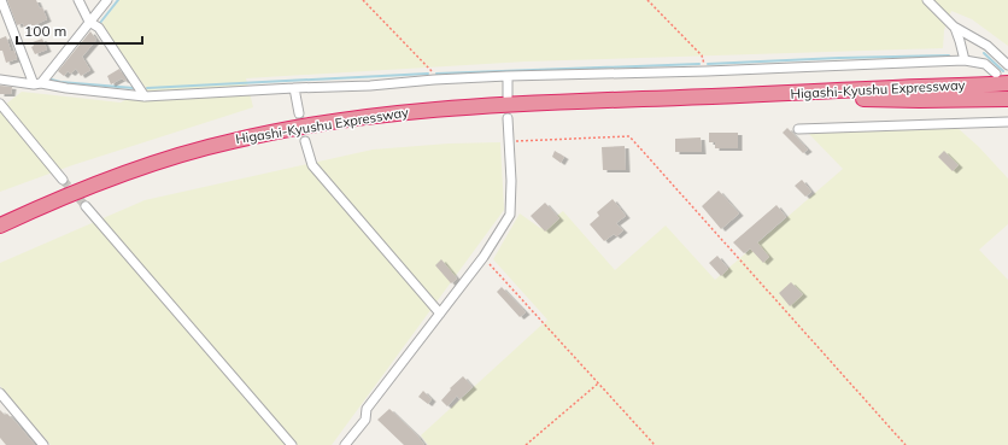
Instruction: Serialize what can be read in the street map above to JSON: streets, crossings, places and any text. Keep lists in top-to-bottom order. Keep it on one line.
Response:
{"streets":{"highway":["Higashi-Kyushu Expressway"]},"scale_bar":"100 m"}
